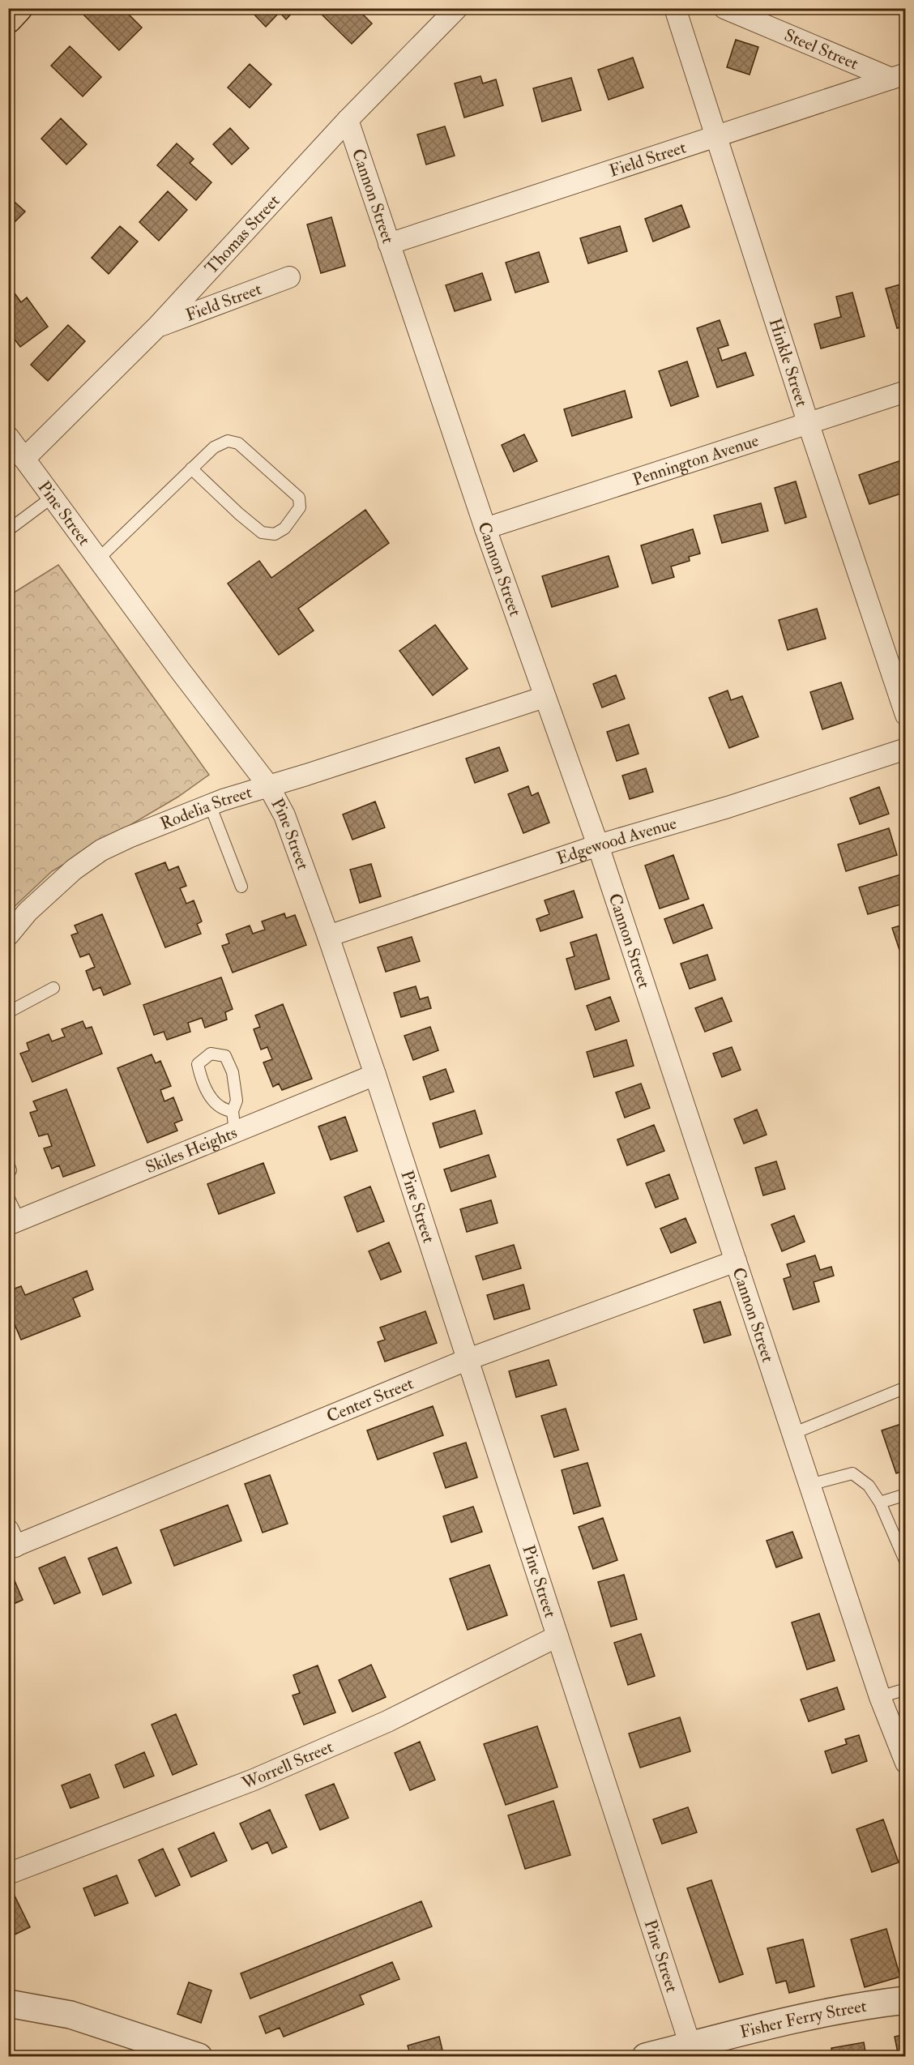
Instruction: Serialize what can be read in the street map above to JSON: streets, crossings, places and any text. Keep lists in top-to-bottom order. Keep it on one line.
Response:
{"streets":{"street":["Steel Street","Field Street","Cannon Street","Thomas Street","Hinkle Street","Pennington Avenue","Pine Street","Rodelia Street","Edgewood Avenue","Skiles Heights","Center Street","Worrell Street","Fisher Ferry Street"]},"crossings":[["Steel Street","Field Street"],["Field Street","Cannon Street"],["Field Street","Thomas Street"],["Field Street","Hinkle Street"],["Cannon Street","Thomas Street"],["Cannon Street","Pennington Avenue"],["Cannon Street","Rodelia Street"],["Cannon Street","Edgewood Avenue"],["Cannon Street","Center Street"],["Thomas Street","Pine Street"],["Hinkle Street","Pennington Avenue"],["Pine Street","Rodelia Street"],["Pine Street","Edgewood Avenue"],["Pine Street","Skiles Heights"],["Pine Street","Center Street"],["Pine Street","Worrell Street"],["Pine Street","Fisher Ferry Street"]]}
